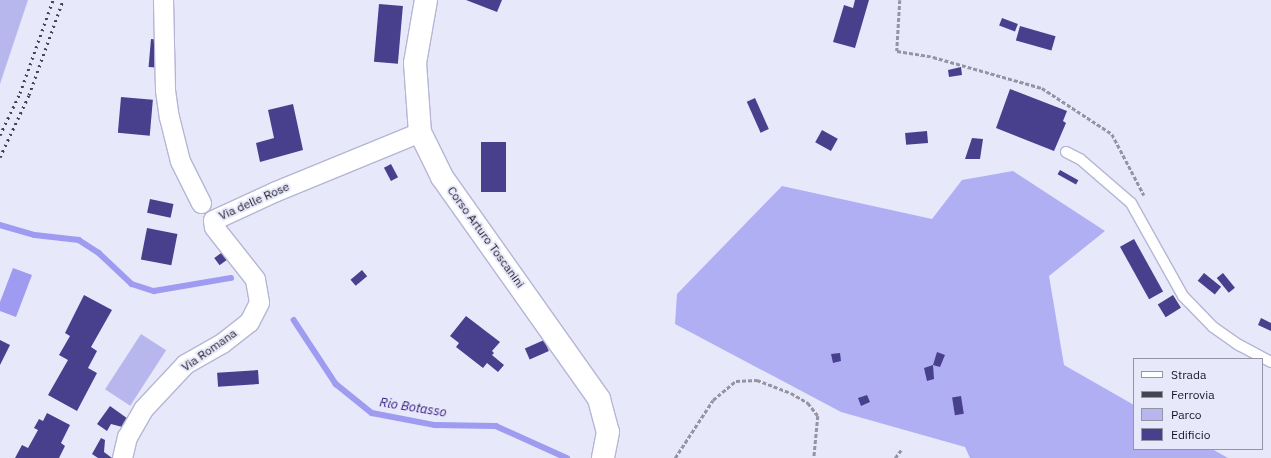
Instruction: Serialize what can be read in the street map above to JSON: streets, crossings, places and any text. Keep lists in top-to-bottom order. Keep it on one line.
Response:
{"streets":{"main road":["Corso Arturo Toscanini"],"street":["Via delle Rose","Via Romana"]},"crossings":[["Via delle Rose","Corso Arturo Toscanini"],["Via delle Rose","Via Romana"]],"water":["Rio Botasso"],"legend":["Strada","Ferrovia","Parco","Edificio"]}
